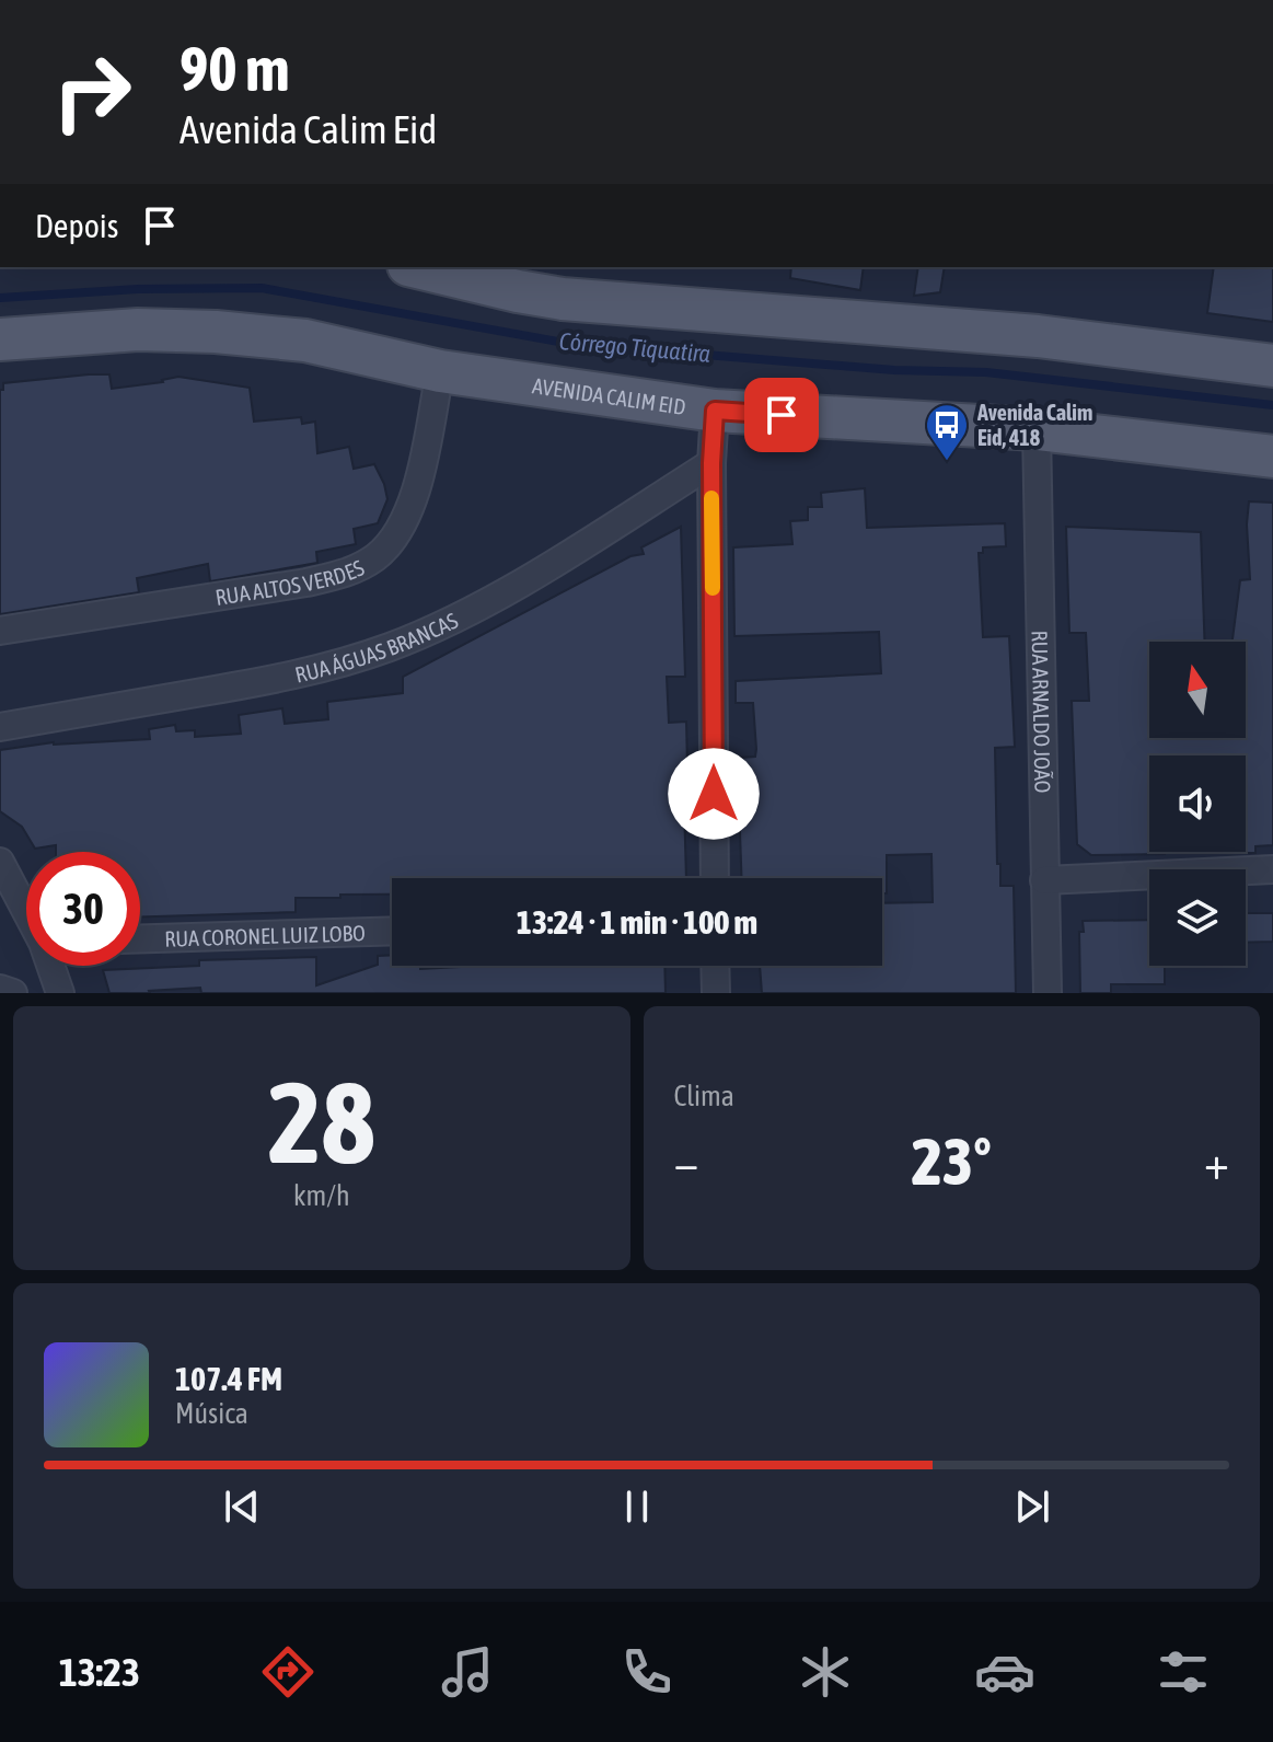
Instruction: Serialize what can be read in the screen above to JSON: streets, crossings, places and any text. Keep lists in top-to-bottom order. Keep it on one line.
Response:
{"streets":{"main road":["AVENIDA CALIM EID"],"street":["RUA ALTOS VERDES","RUA ÁGUAS BRANCAS","RUA ARNALDO JOÃO","RUA CORONEL LUIZ LOBO"]},"crossings":[["AVENIDA CALIM EID","RUA ALTOS VERDES"],["AVENIDA CALIM EID","RUA ARNALDO JOÃO"]],"water":["Córrego Tiquatira"],"places":{"bus stop":["Avenida Calim Eid, 418"]},"north":"top","page":{"turn":["90 m","Avenida Calim Eid"],"then":"Depois","limit":"30","trip":"13:24 · 1 min · 100 m","tile":[["28","km/h"],"Clima"],"heat":["−","23°","+"],"song":["107.4 FM","Música"],"tabs":"13:23"}}
